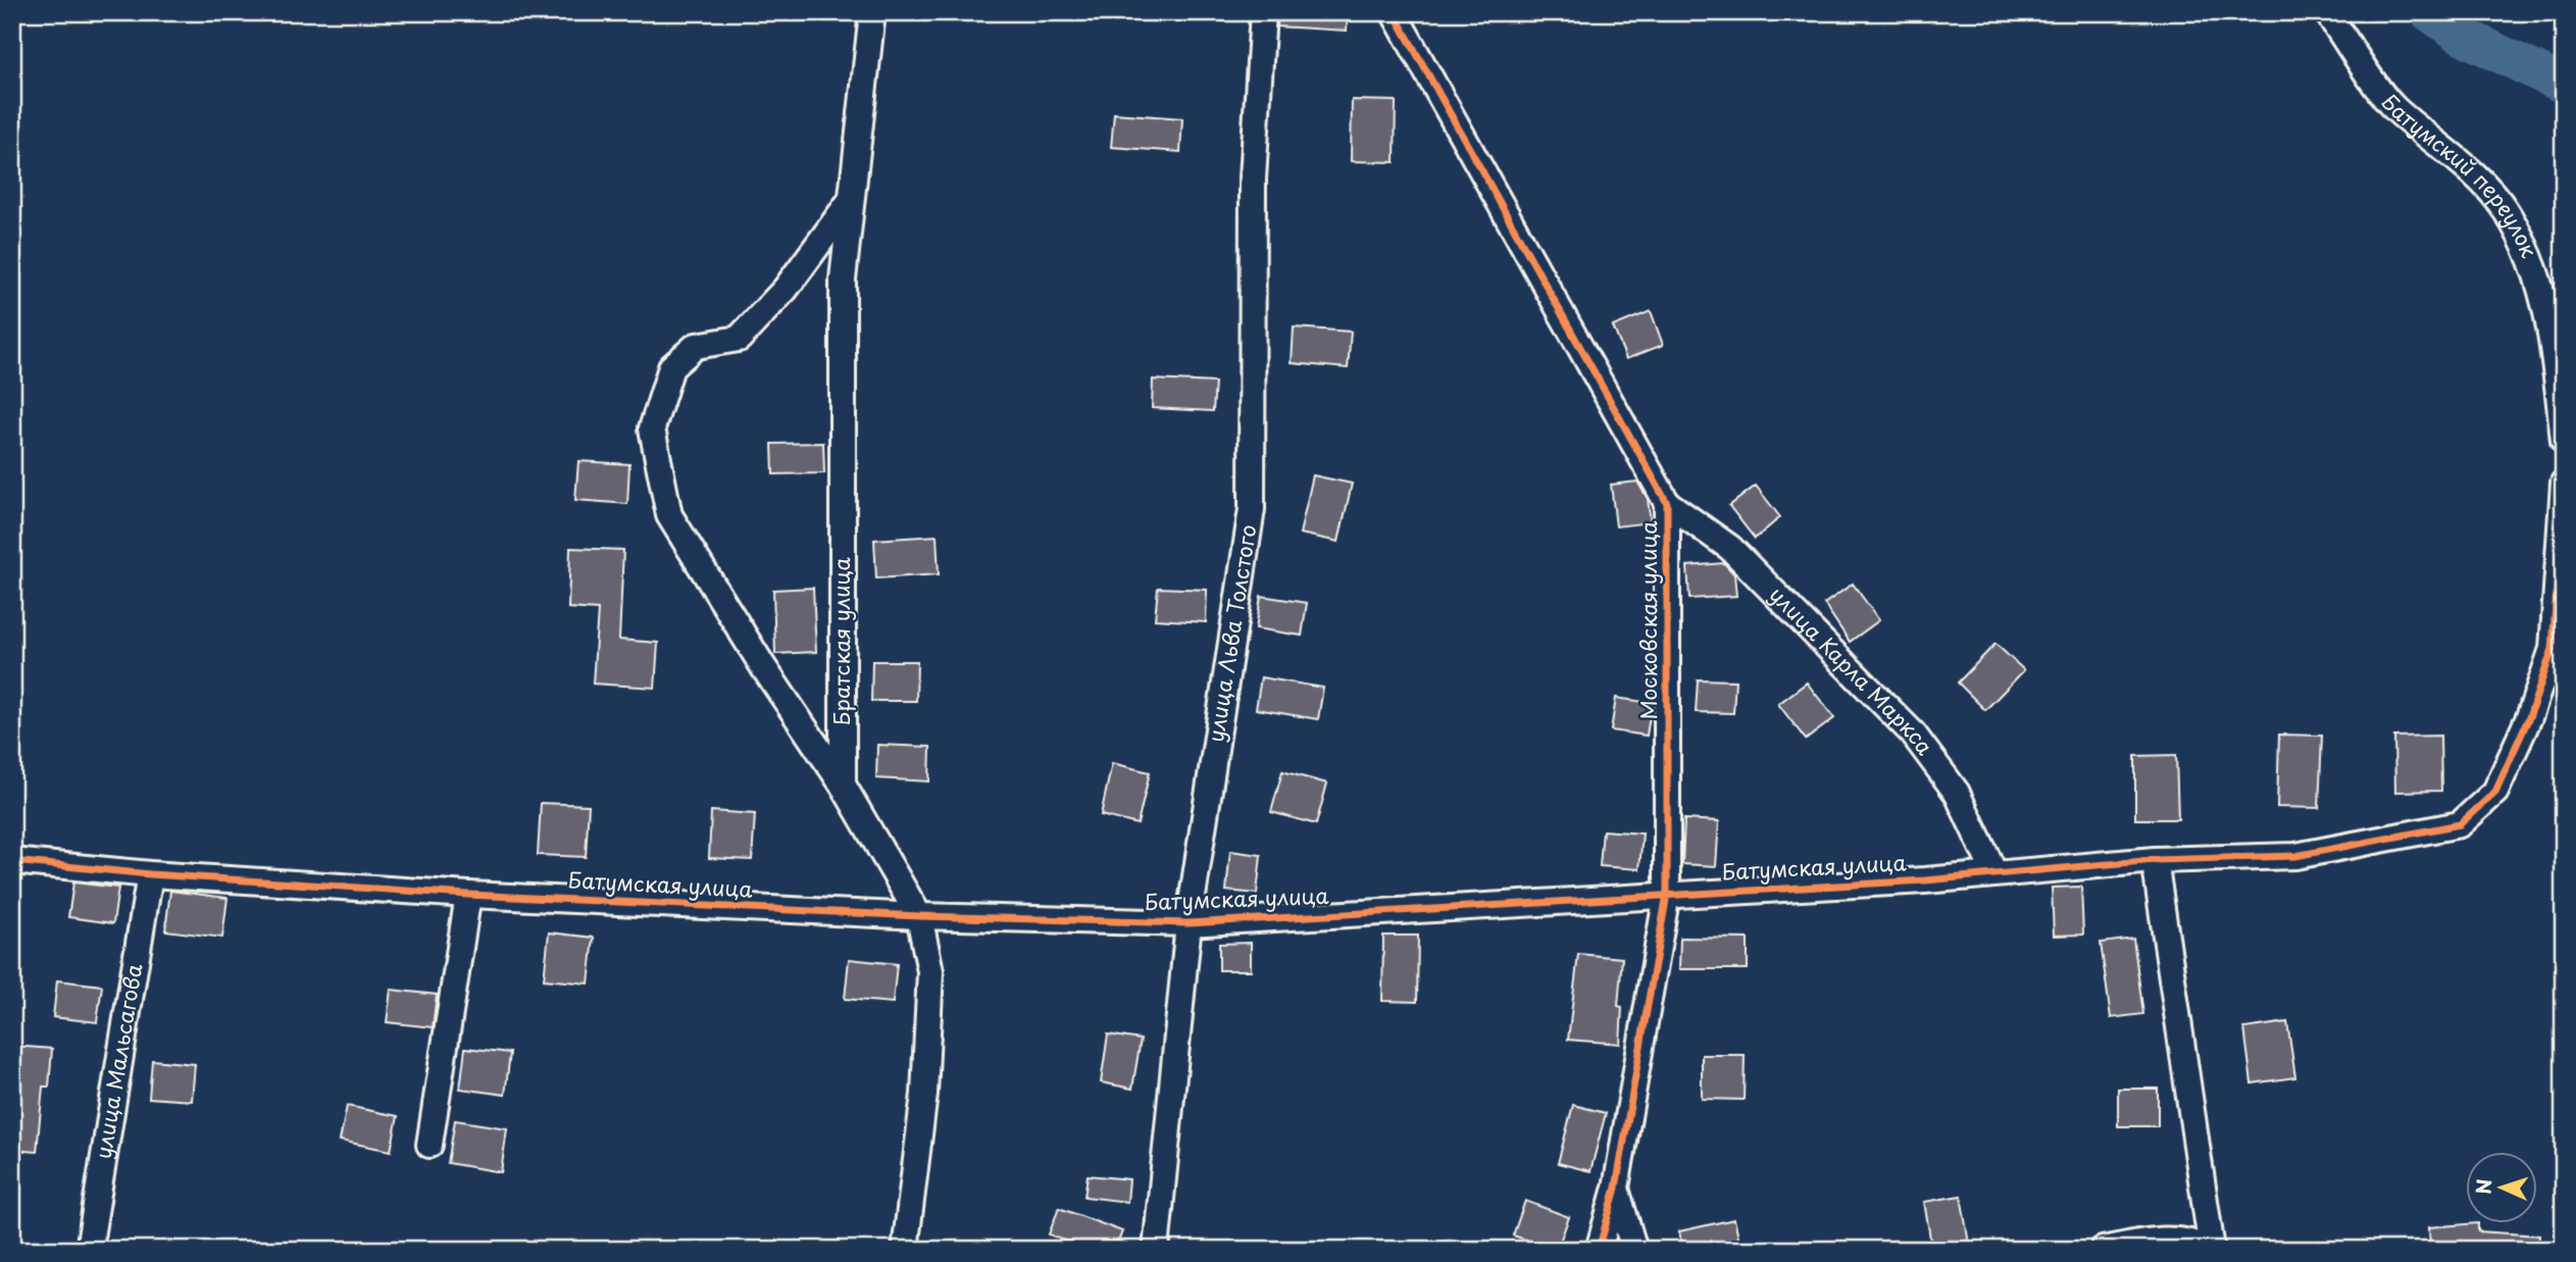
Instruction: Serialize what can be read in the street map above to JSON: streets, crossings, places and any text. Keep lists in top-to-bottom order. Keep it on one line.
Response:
{"streets":{"street":["Батумский переулок","Московская улица","улица Льва Толстого","Братская улица","улица Карла Маркса","Батумская улица","улица Мальсагова"]},"crossings":[["Московская улица","улица Карла Маркса"],["Московская улица","Батумская улица"],["улица Льва Толстого","Батумская улица"],["улица Карла Маркса","Батумская улица"],["Батумская улица","улица Мальсагова"]],"north":"left"}
